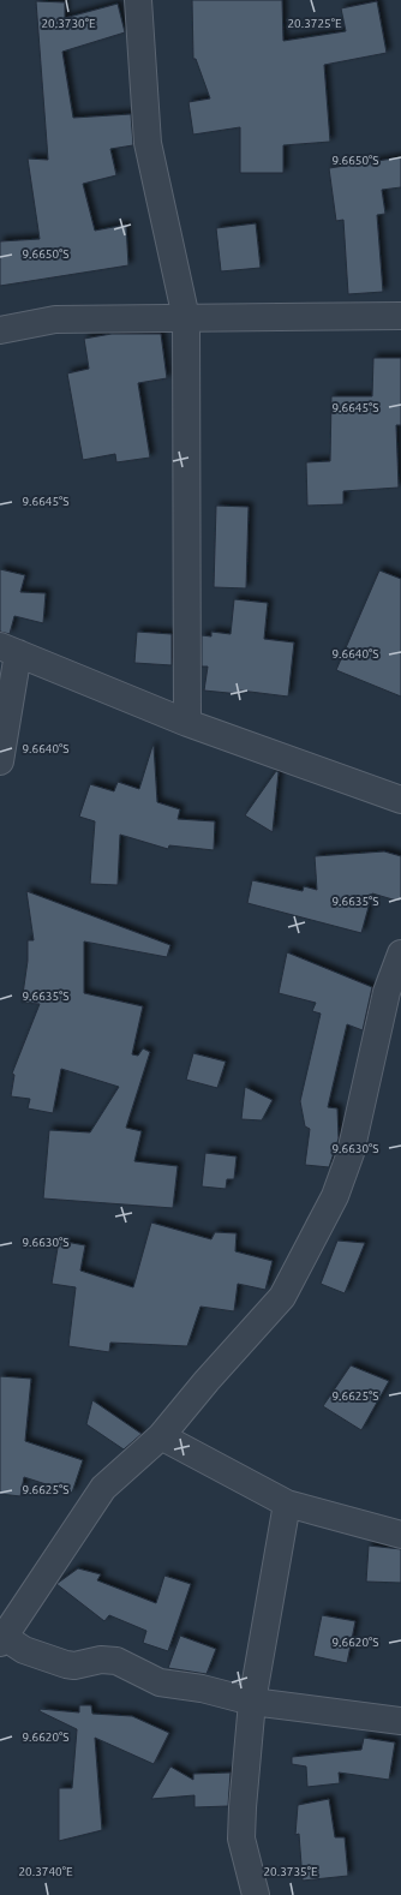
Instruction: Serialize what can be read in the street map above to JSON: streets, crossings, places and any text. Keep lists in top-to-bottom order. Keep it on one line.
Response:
{"coordinates":["20.3730°E","20.3725°E","9.6650°S","9.6645°S","9.6640°S","9.6635°S","9.6630°S","9.6625°S","9.6620°S","20.3740°E","20.3735°E"]}
